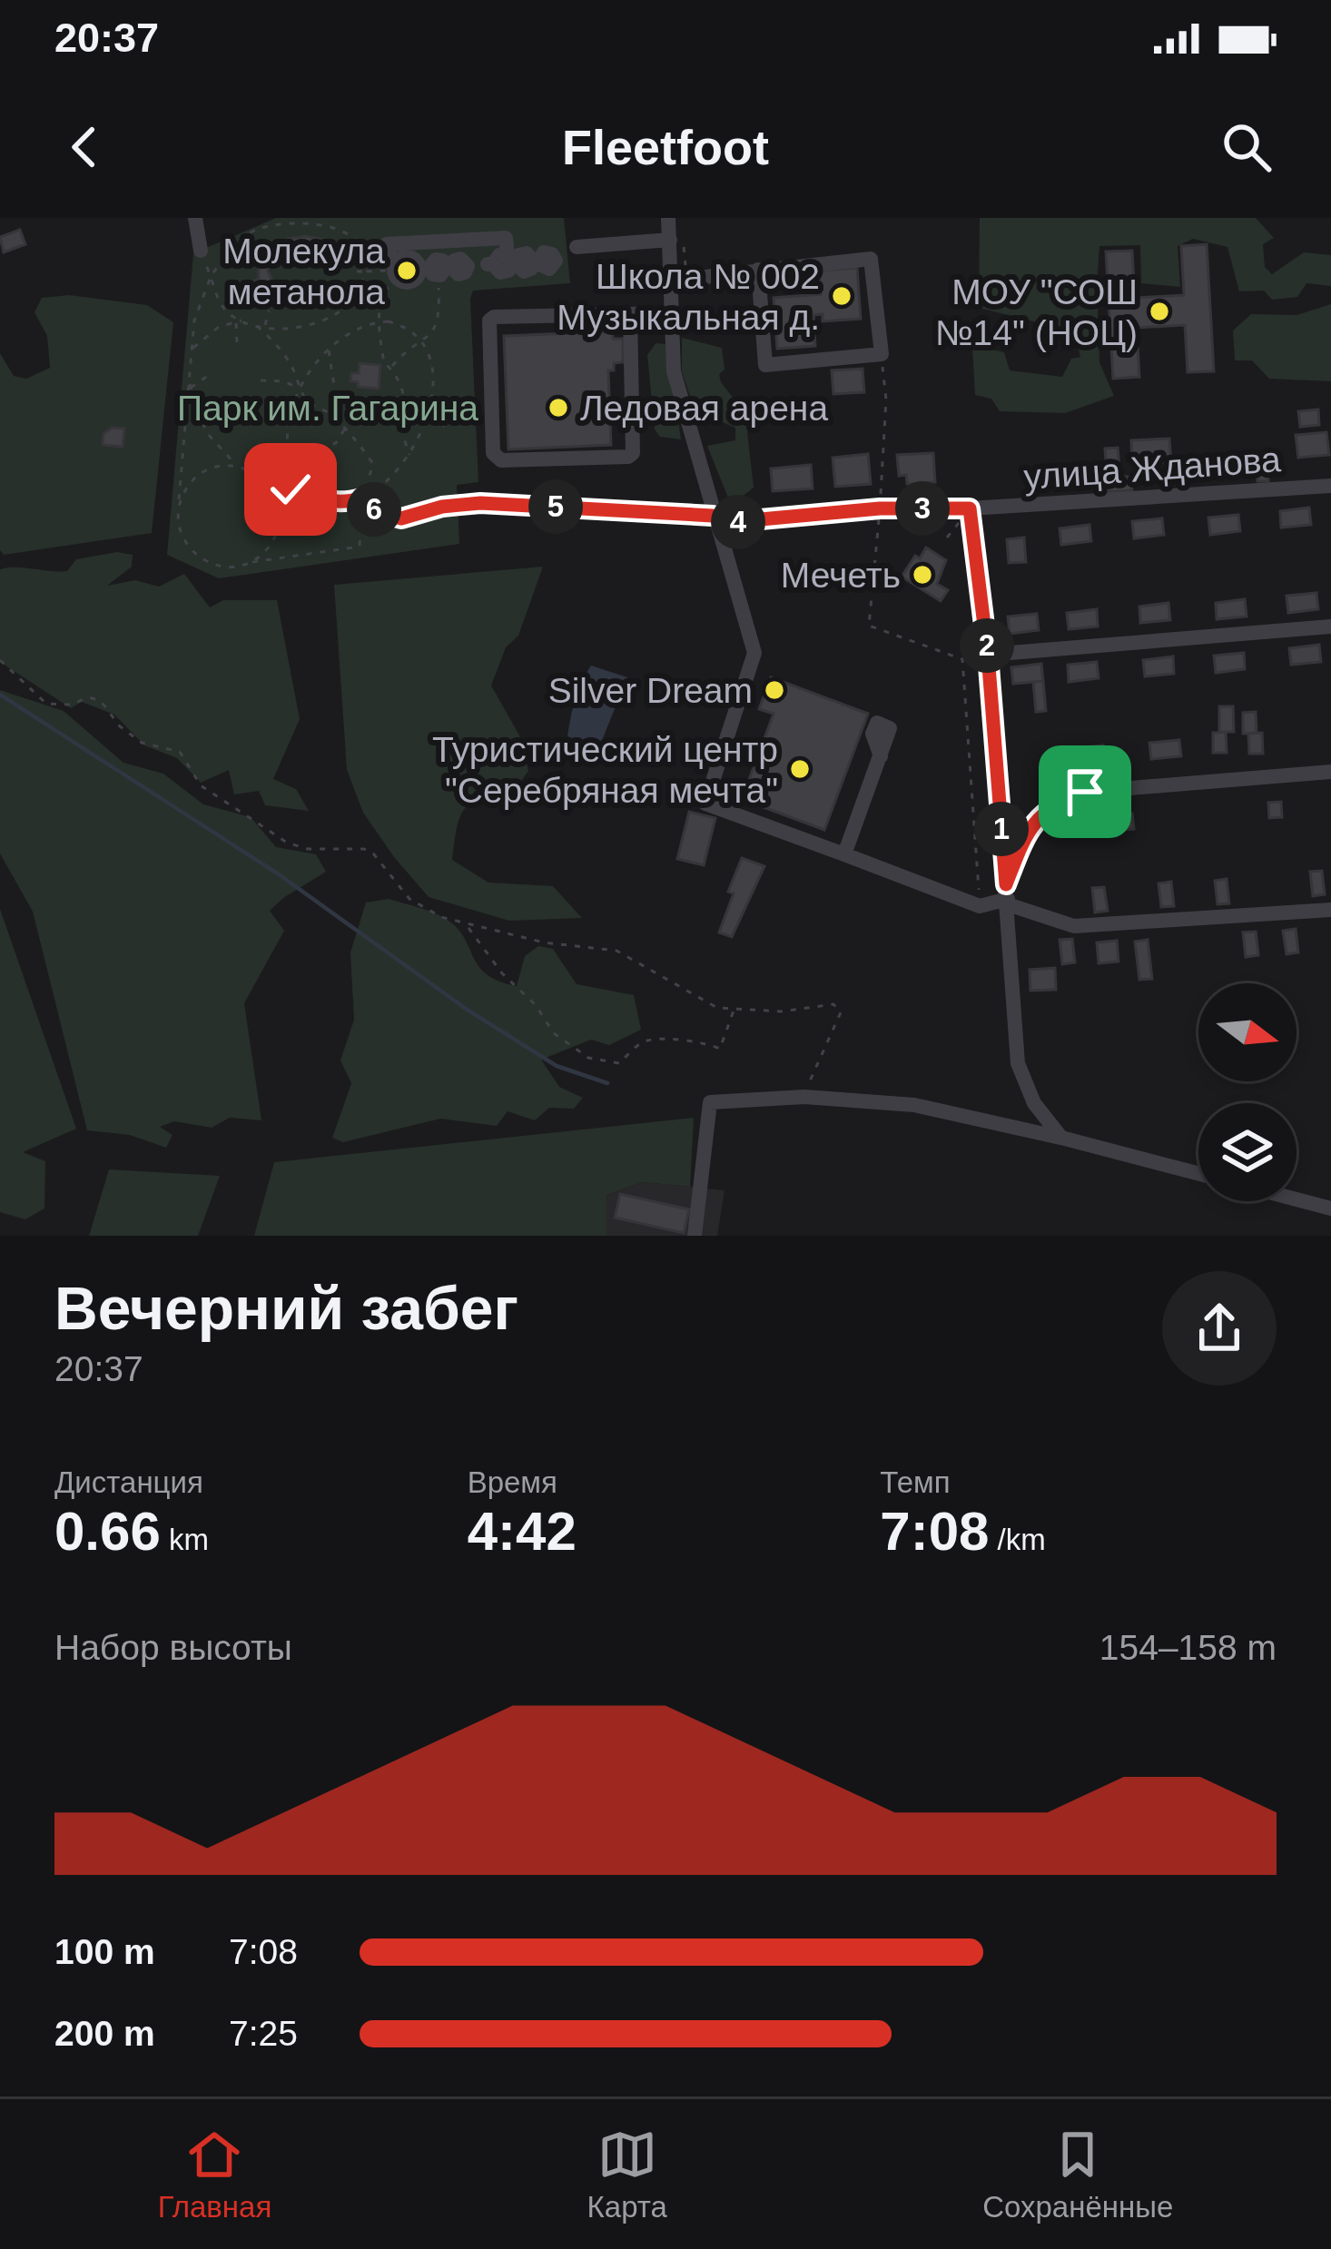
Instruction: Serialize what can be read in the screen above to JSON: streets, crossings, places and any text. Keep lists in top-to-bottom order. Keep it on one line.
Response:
{"streets":{"street":["улица Жданова"]},"parks":["Парк им. Гагарина"],"places":["Молекула метанола","Школа № 002 Музыкальная д.","МОУ \"СОШ №14\" (НОЦ)","Ледовая арена","Мечеть","Silver Dream","Туристический центр \"Серебряная мечта\""],"north":"right","page":{"status":"20:37","header":"Fleetfoot","pins":["5","3","6","4","2","1"],"heading":["Вечерний забег","20:37"],"stats":[["Дистанция","0.66 km"],["Время","4:42"],["Темп","7:08 /km"]],"chart":["Набор высоты","154–158 m"],"list":[{"name":"100 m","note":"7:08"},{"name":"200 m","note":"7:25"}],"tabs":["Главная","Карта","Сохранённые"]}}
